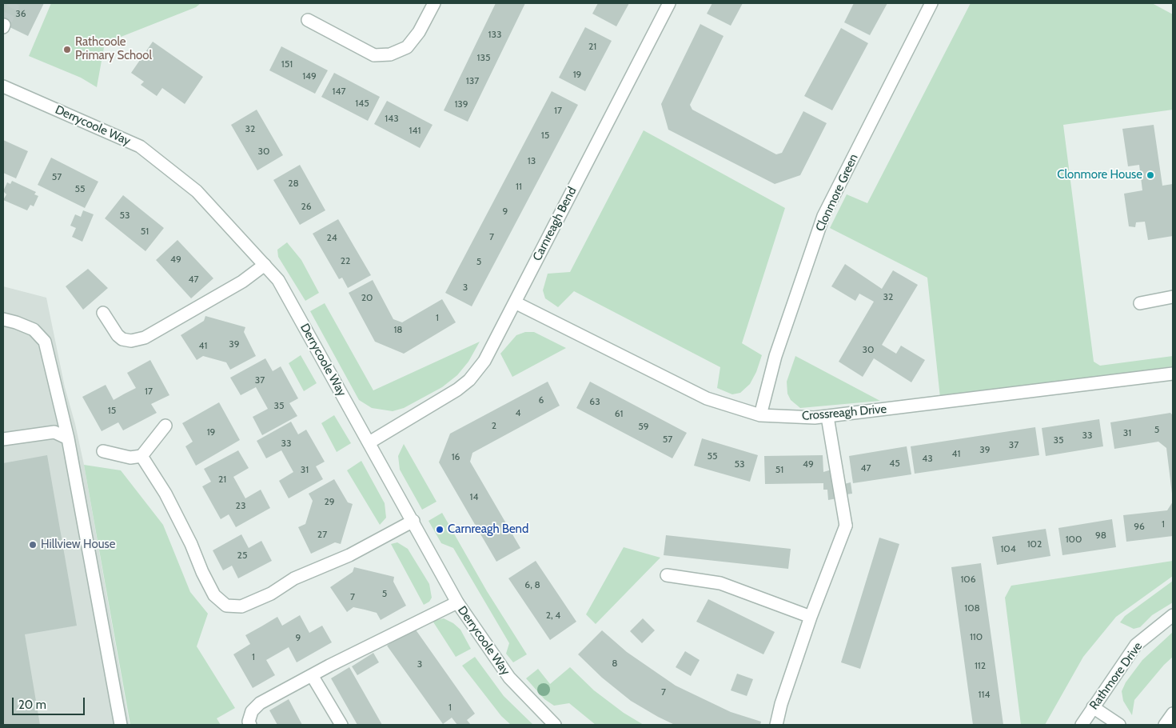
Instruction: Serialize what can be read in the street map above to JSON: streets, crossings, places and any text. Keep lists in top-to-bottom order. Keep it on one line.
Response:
{"streets":{"street":["Derrycoole Way","Clonmore Green","Carnreagh Bend","Crossreagh Drive","Rathmore Drive"]},"crossings":[["Derrycoole Way","Carnreagh Bend"],["Clonmore Green","Crossreagh Drive"],["Carnreagh Bend","Crossreagh Drive"]],"places":["Rathcoole Primary School","Clonmore House","Carnreagh Bend","Hillview House"],"house_numbers":["36","133","21","135","151","19","149","137","147","145","139","17","143","32","141","15","30","13","57","28","11","55","26","9","53","51","7","24","49","22","5","47","3","32","20","1","18","39","41","30","37","17","6","63","35","15","4","61","2","59","5","19","31","33","57","35","33","37","39","41","55","16","43","45","53","49","47","31","51","21","14","29","23","1","96","27","98","100","102","104","25","106","6, 8","5","7","108","2, 4","110","9","1","8","3","112","7","114","1"],"scale_bar":"20 m"}
